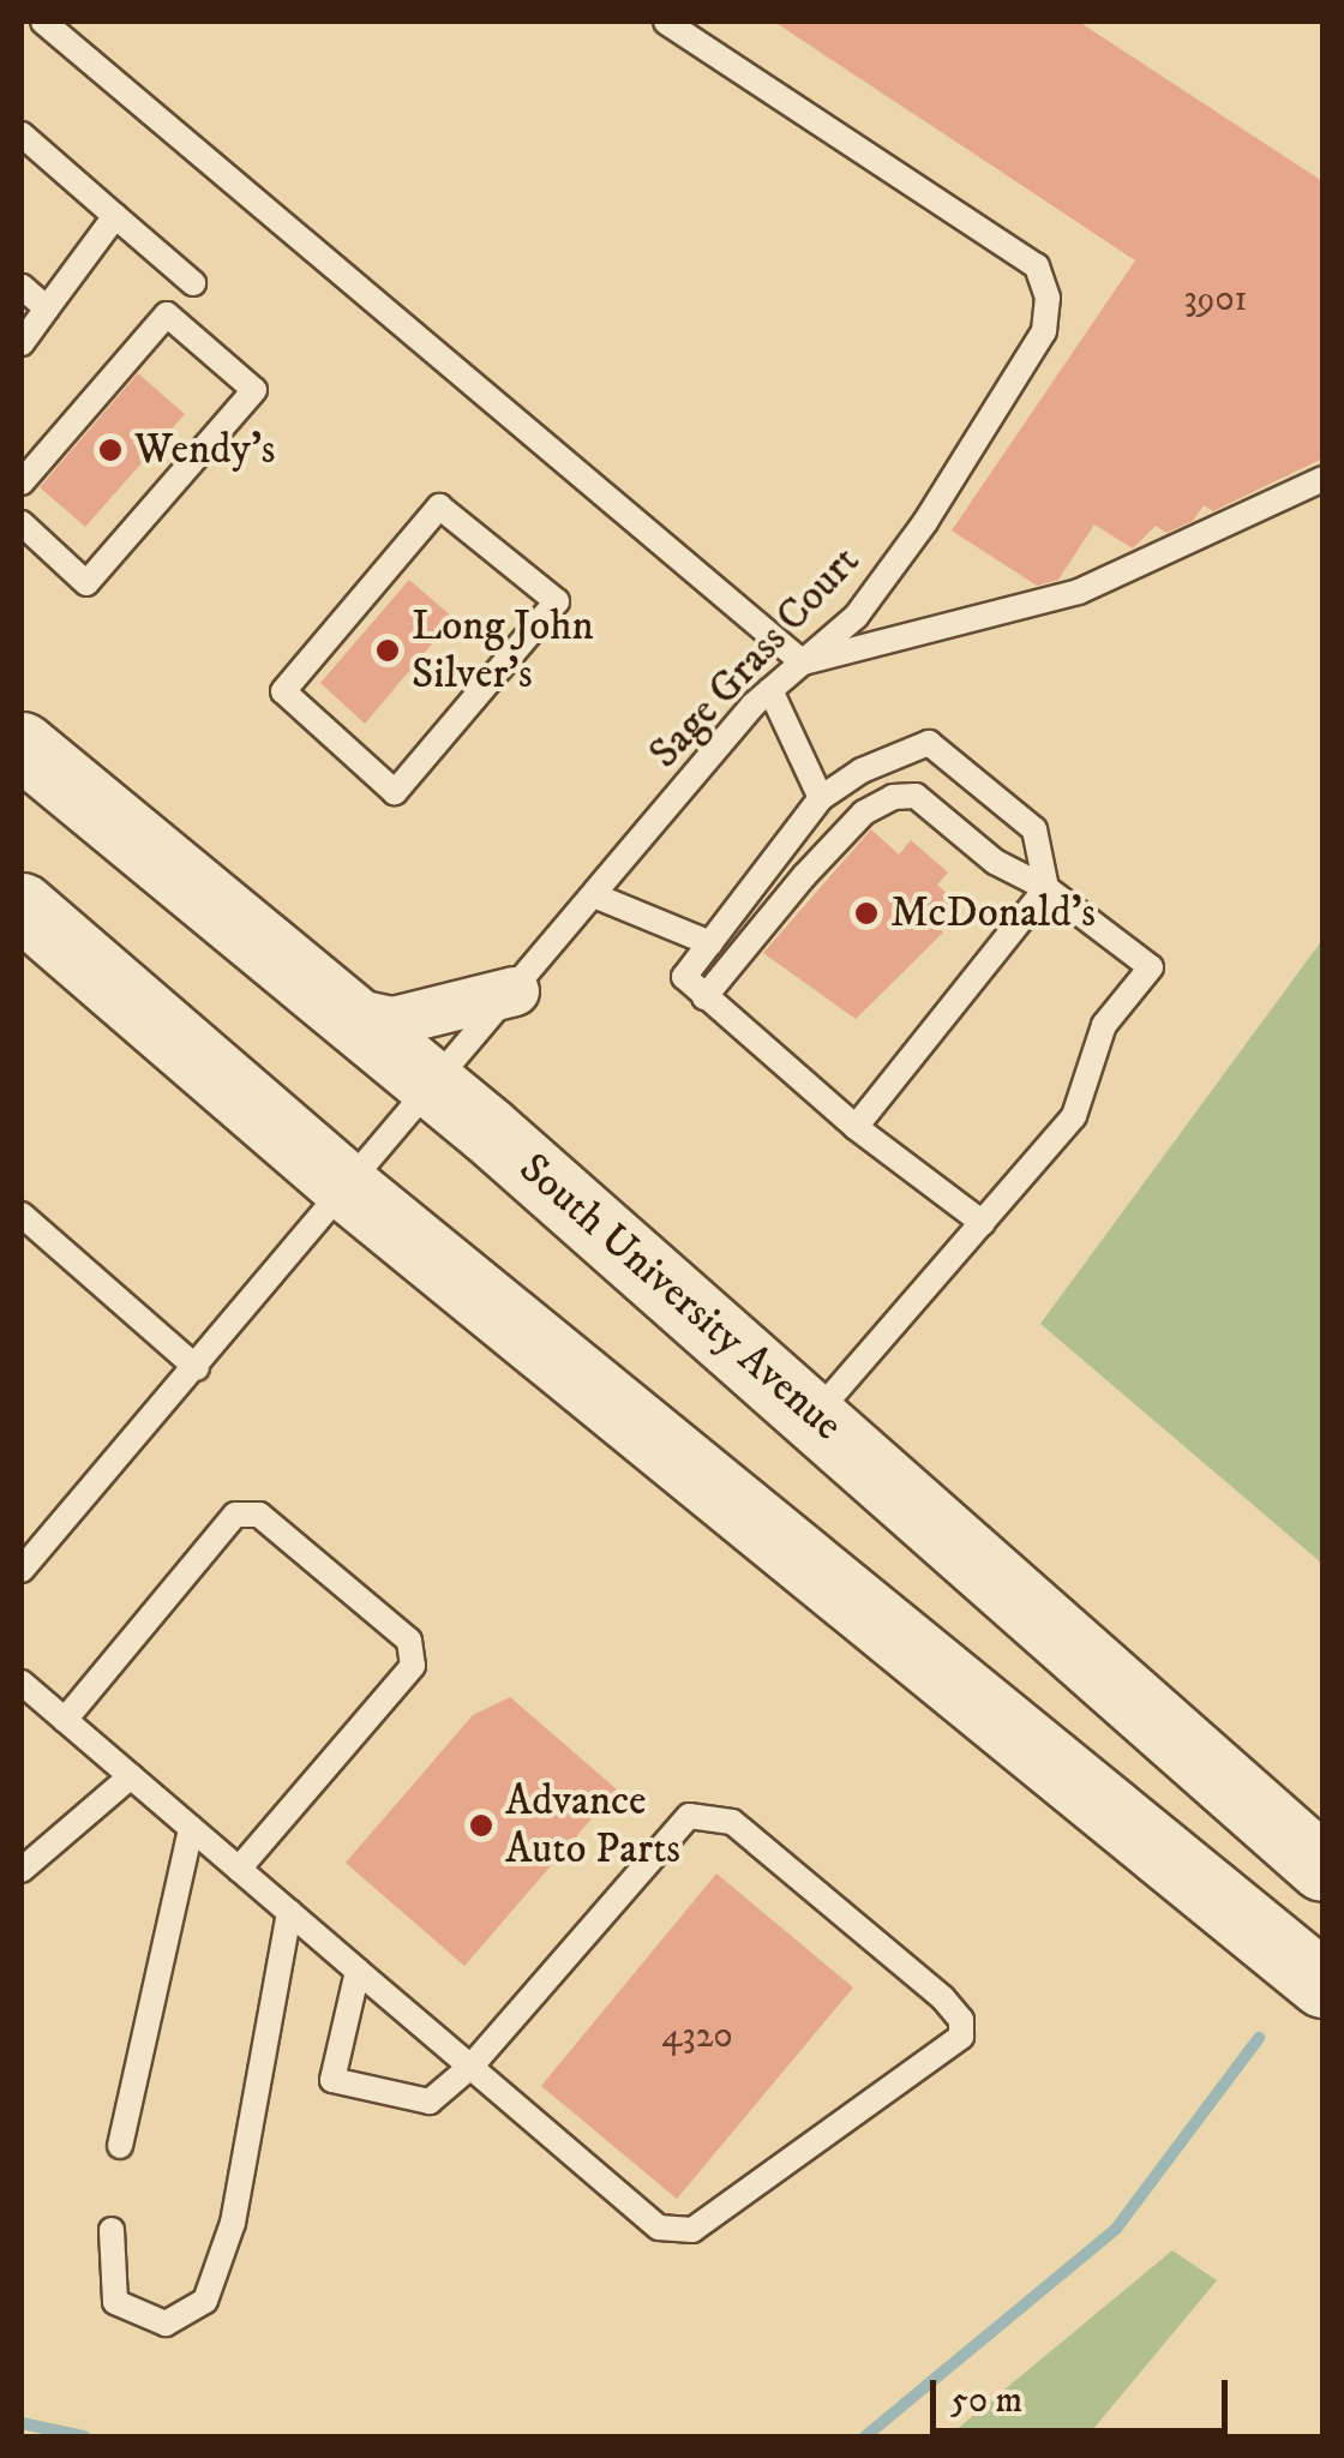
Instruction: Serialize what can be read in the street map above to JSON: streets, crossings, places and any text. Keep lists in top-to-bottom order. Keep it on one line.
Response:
{"streets":{"main road":["South University Avenue"],"lane":["Sage Grass Court"]},"crossings":[["Sage Grass Court","South University Avenue"]],"places":["Wendy's","Long John Silver's","McDonald's","Advance Auto Parts"],"house_numbers":["3901","4320"],"scale_bar":"50 m"}
